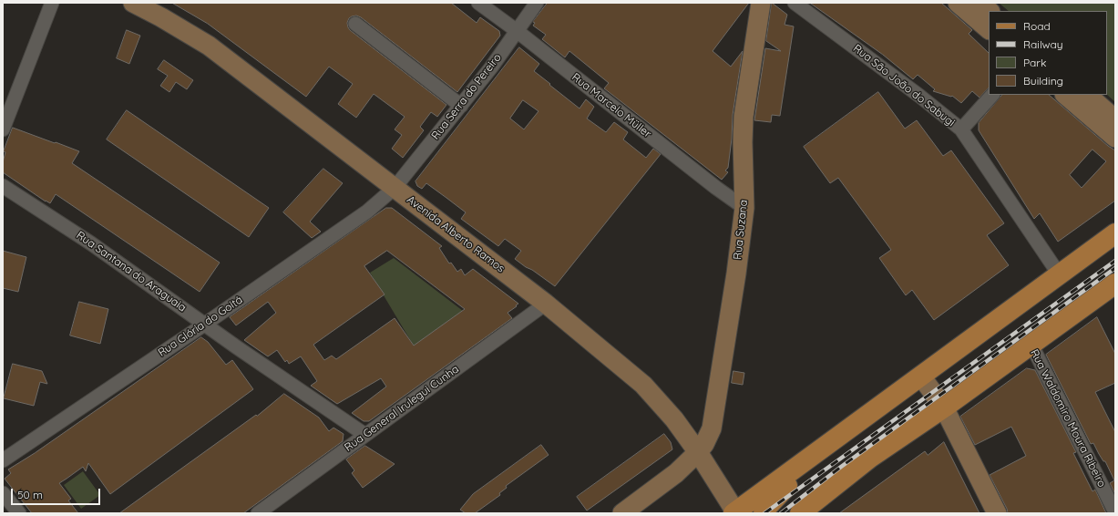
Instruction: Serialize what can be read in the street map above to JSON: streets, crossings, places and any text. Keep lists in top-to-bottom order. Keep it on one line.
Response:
{"streets":{"main road":["Rua Suzana","Avenida Alberto Ramos"],"street":["Rua São João do Sabugi","Rua Serra do Pereiro","Rua Marcelo Müller","Rua Santana do Araguaia","Rua Glória do Goitá","Rua General Irulegui Cunha","Rua Waldomiro Moura Ribeiro"]},"crossings":[["Rua Serra do Pereiro","Rua Marcelo Müller"],["Rua Serra do Pereiro","Avenida Alberto Ramos"],["Rua Serra do Pereiro","Rua Glória do Goitá"],["Rua Marcelo Müller","Rua Suzana"],["Rua Suzana","Avenida Alberto Ramos"],["Avenida Alberto Ramos","Rua Glória do Goitá"],["Avenida Alberto Ramos","Rua General Irulegui Cunha"],["Rua Santana do Araguaia","Rua Glória do Goitá"],["Rua Santana do Araguaia","Rua General Irulegui Cunha"]],"legend":["Road","Railway","Park","Building"],"scale_bar":"50 m"}
